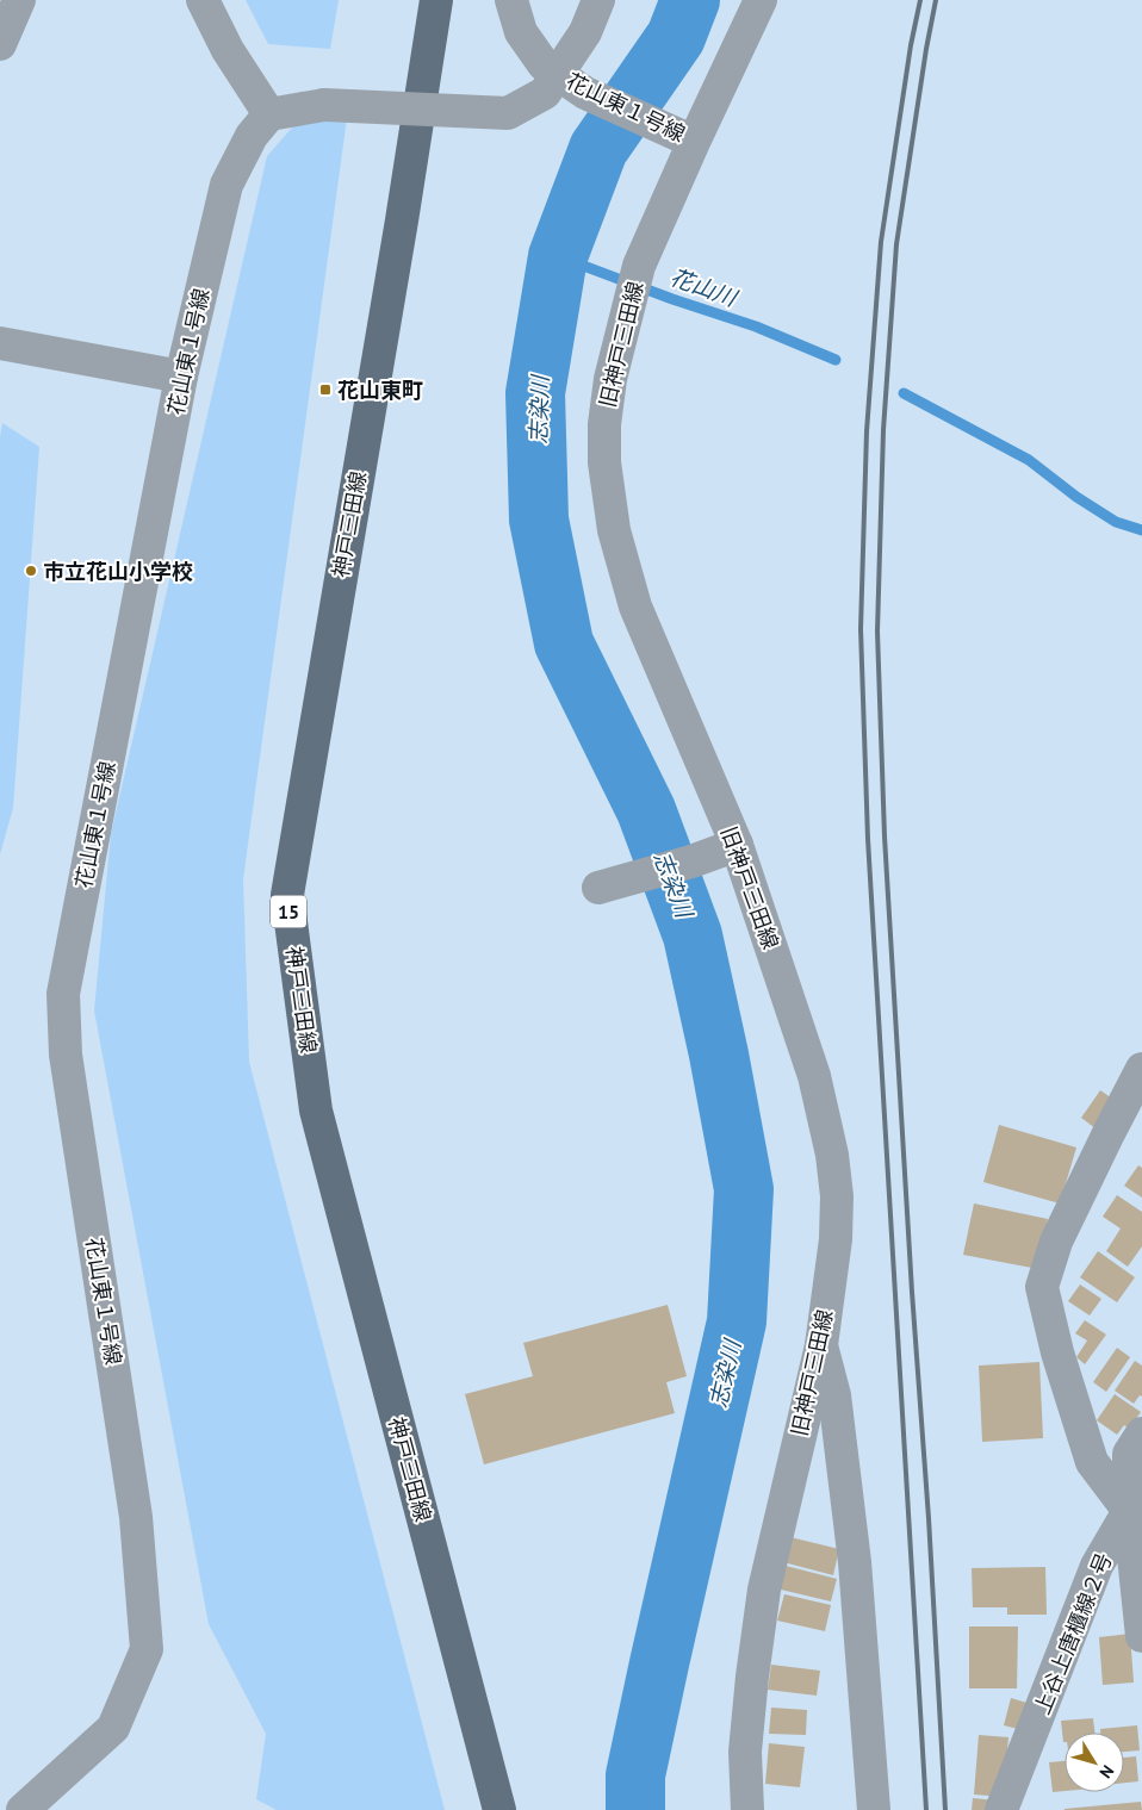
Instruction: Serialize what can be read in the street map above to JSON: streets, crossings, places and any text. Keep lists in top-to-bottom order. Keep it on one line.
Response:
{"streets":{"main road":["神戸三田線","15"],"street":["花山東１号線","旧神戸三田線","上谷上唐櫃線２号"]},"crossings":[["花山東１号線","旧神戸三田線"]],"water":["花山川","志染川"],"places":{"transit":["花山東町"],"other":["市立花山小学校"]},"north":"bottom right"}
